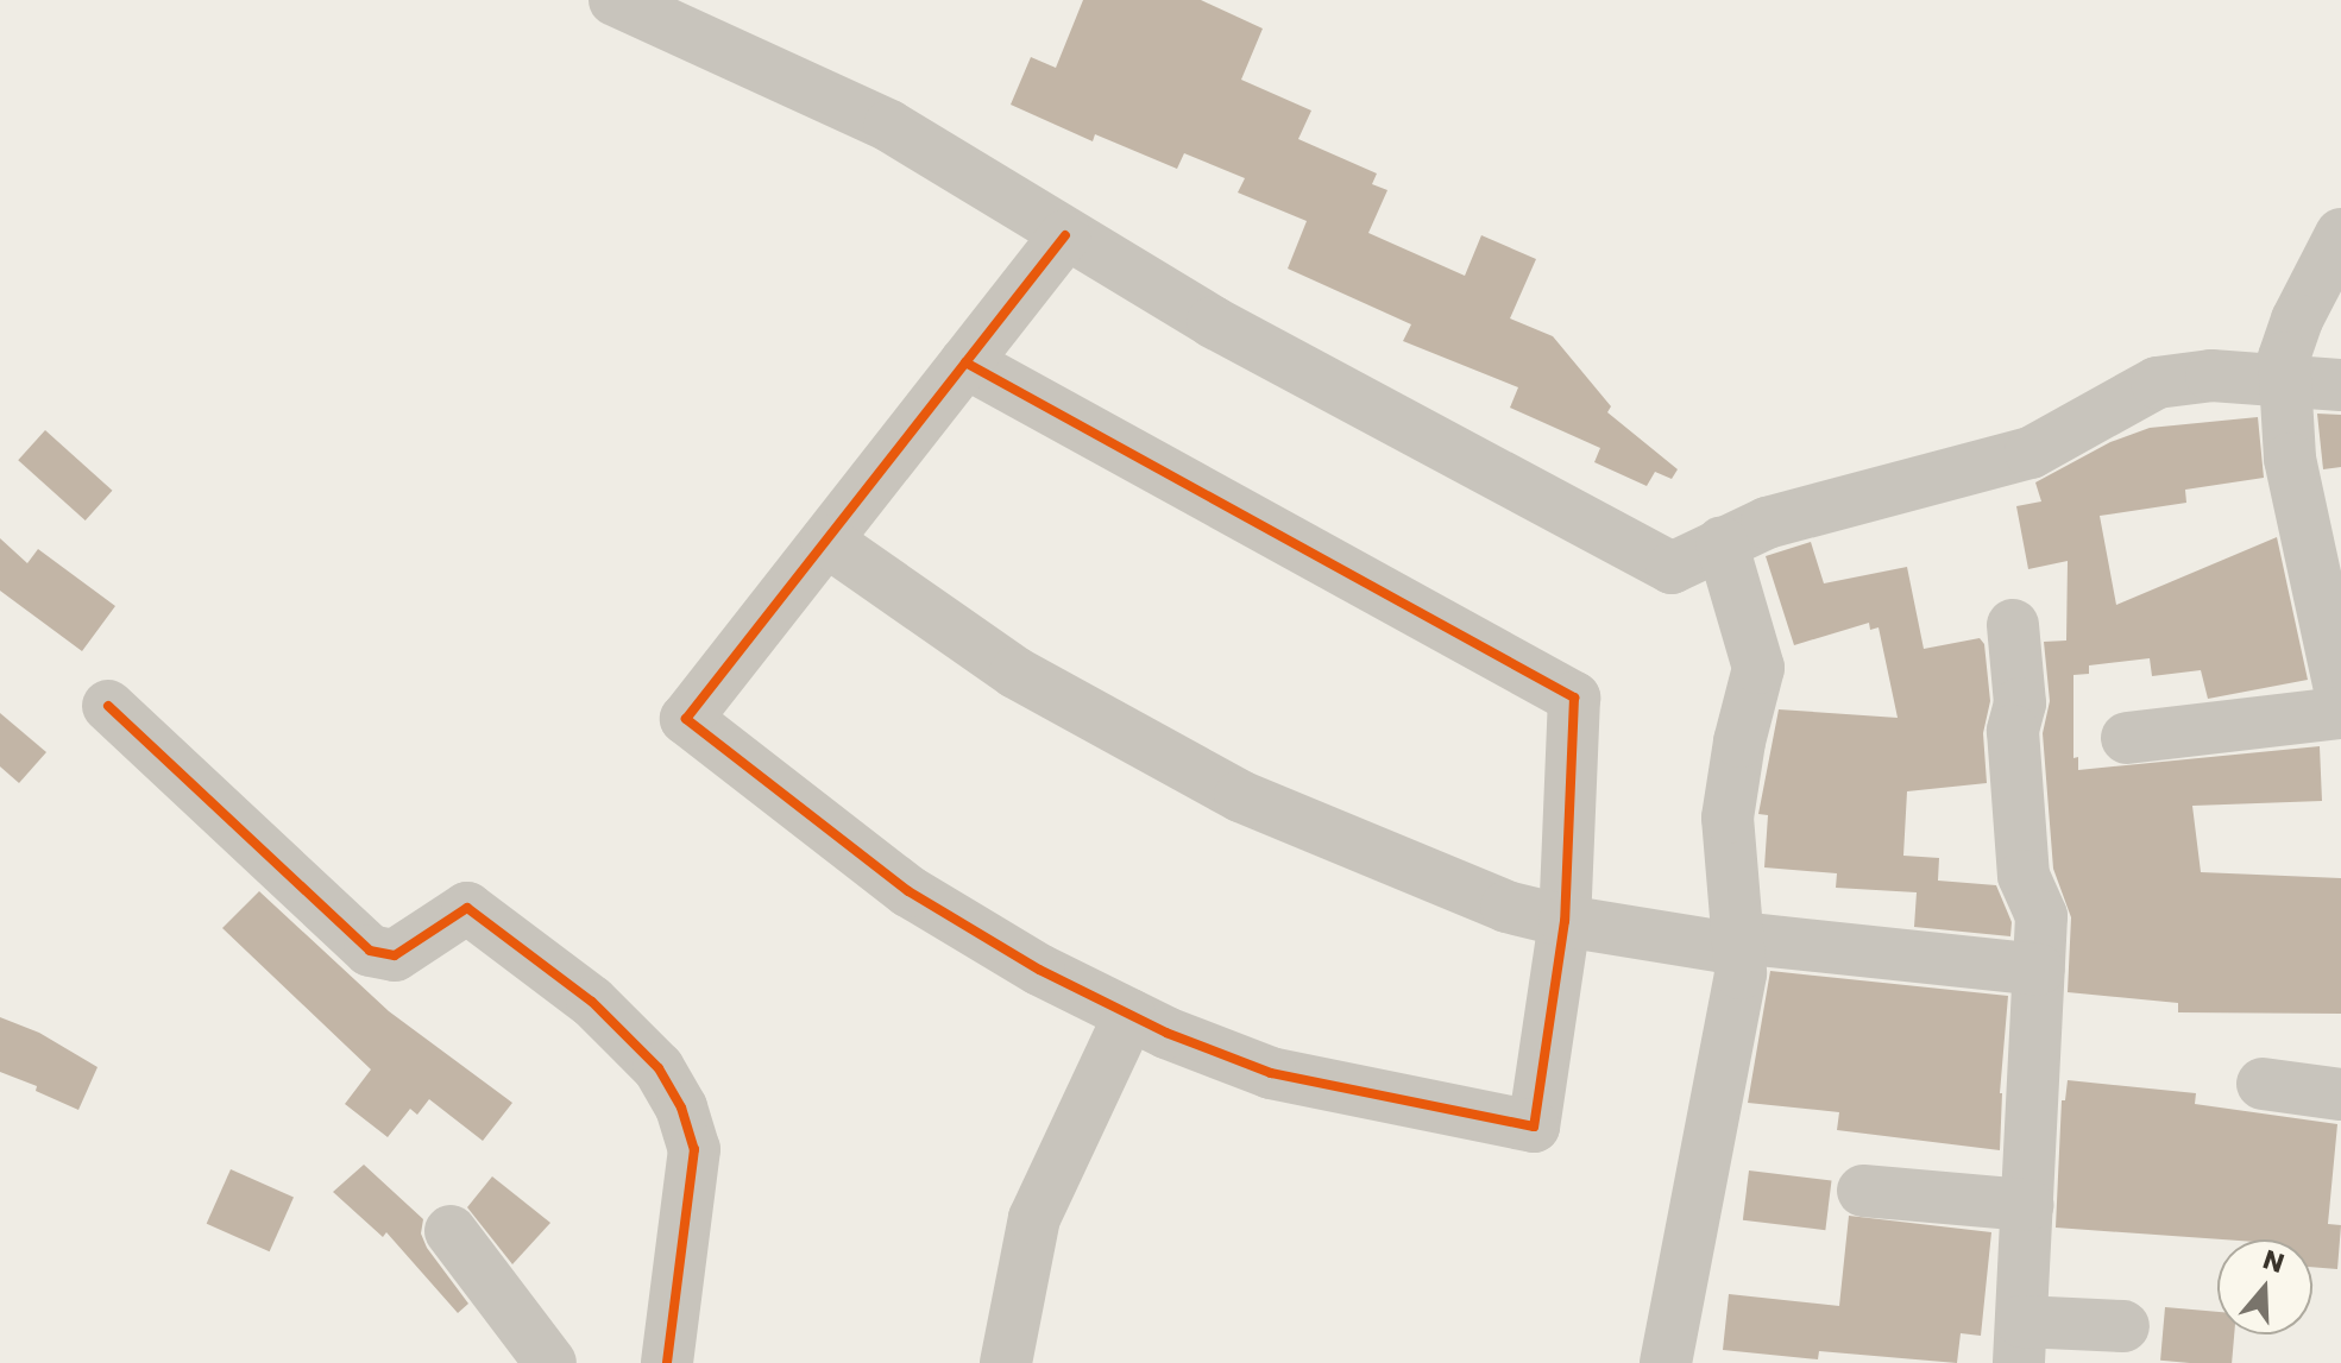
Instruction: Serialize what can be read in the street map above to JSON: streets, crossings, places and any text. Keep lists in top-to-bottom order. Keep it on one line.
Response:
{"north":"top"}
